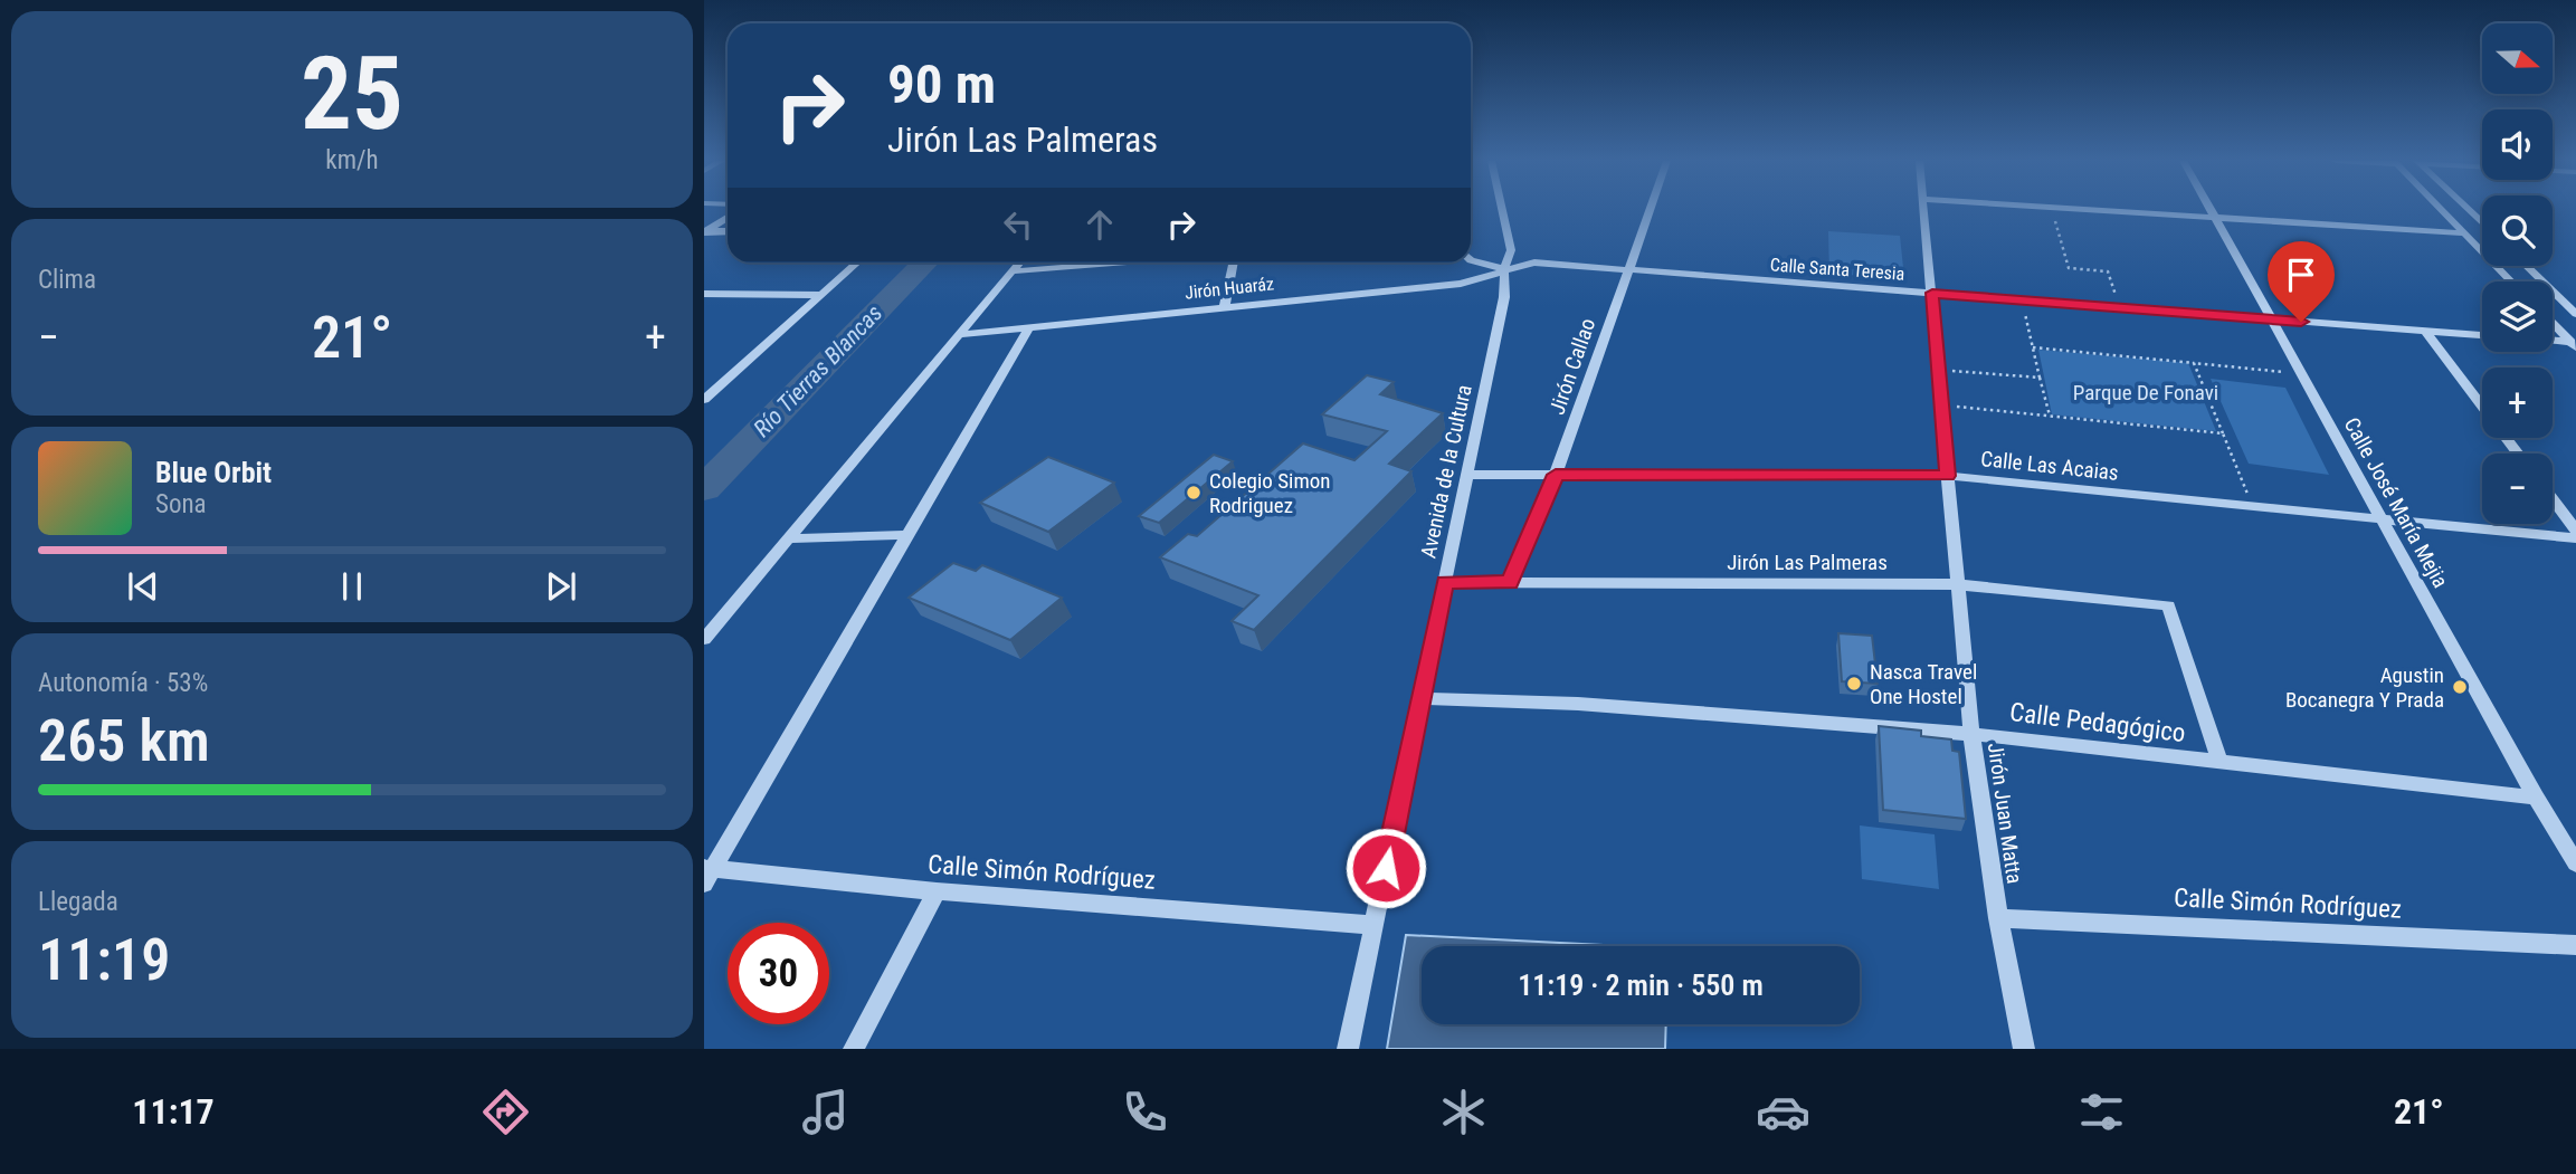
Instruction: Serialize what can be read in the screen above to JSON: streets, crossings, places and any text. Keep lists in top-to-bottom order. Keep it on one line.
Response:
{"streets":{"street":["Calle Santa Teresia","Jirón Huaráz","Jirón Callao","Calle Las Acaias","Avenida de la Cultura","Calle José María Mejia","Jirón Las Palmeras","Calle Pedagógico","Jirón Juan Matta","Calle Simón Rodríguez"]},"crossings":[["Calle Santa Teresia","Jirón Huaráz"],["Calle Santa Teresia","Jirón Callao"],["Calle Santa Teresia","Avenida de la Cultura"],["Calle Santa Teresia","Calle José María Mejia"],["Calle Santa Teresia","Jirón Juan Matta"],["Jirón Huaráz","Avenida de la Cultura"],["Jirón Callao","Calle Las Acaias"],["Jirón Callao","Jirón Las Palmeras"],["Calle Las Acaias","Avenida de la Cultura"],["Calle Las Acaias","Calle José María Mejia"],["Calle Las Acaias","Jirón Juan Matta"],["Avenida de la Cultura","Jirón Las Palmeras"],["Avenida de la Cultura","Calle Pedagógico"],["Avenida de la Cultura","Calle Simón Rodríguez"],["Calle José María Mejia","Calle Pedagógico"],["Jirón Las Palmeras","Calle Pedagógico"],["Jirón Las Palmeras","Jirón Juan Matta"],["Calle Pedagógico","Jirón Juan Matta"],["Jirón Juan Matta","Calle Simón Rodríguez"]],"water":["Río Tierras Blancas"],"parks":["Parque De Fonavi"],"places":["Colegio Simon Rodriguez","Nasca Travel One Hostel","Agustin Bocanegra Y Prada"],"north":"right","page":{"tile":[["25","km/h"],"Clima",["Autonomía · 53%","265 km"],["Llegada","11:19"]],"map_buttons":["+","−"],"turn":["90 m","Jirón Las Palmeras"],"heat":["−","21°","+"],"song":["Blue Orbit","Sona"],"limit":"30","trip":"11:19 · 2 min · 550 m","tabs":["11:17","21°"]}}
